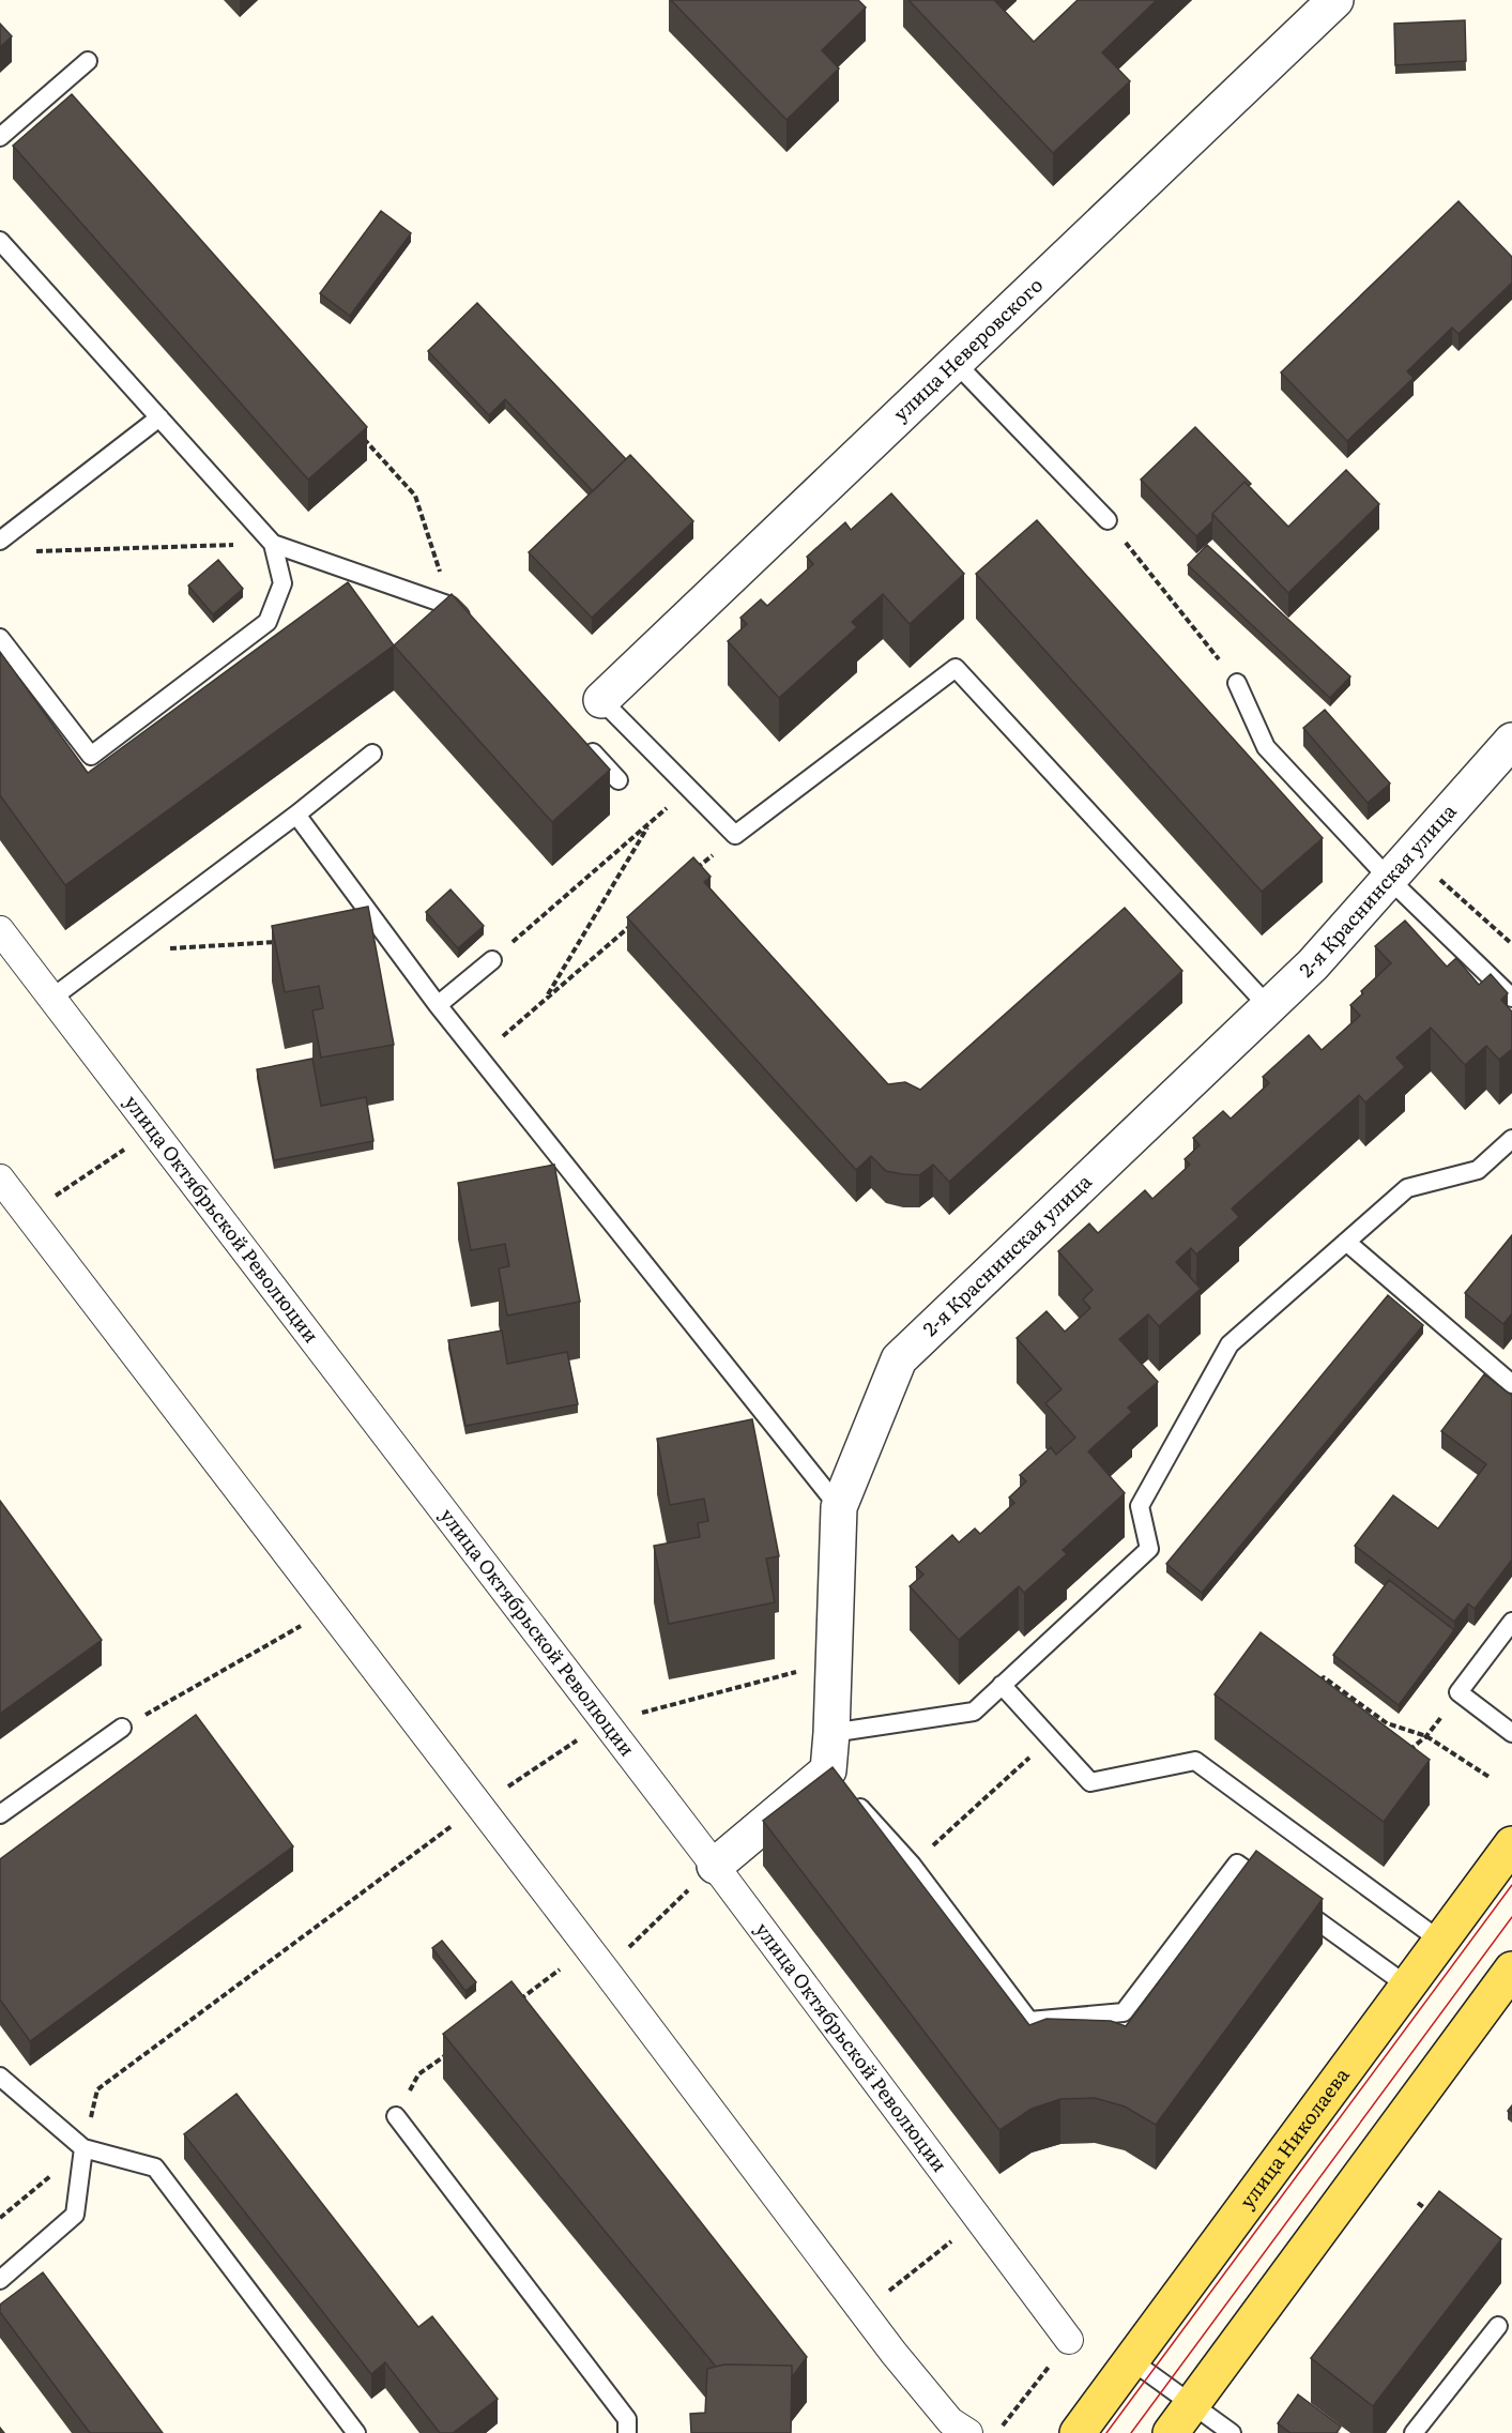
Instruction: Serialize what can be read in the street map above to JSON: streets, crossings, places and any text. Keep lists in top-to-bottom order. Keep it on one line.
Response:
{"streets":{"main road":["улица Николаева"],"street":["улица Неверовского","2-я Краснинская улица","улица Октябрьской Революции"]},"crossings":[["2-я Краснинская улица","улица Октябрьской Революции"]]}
